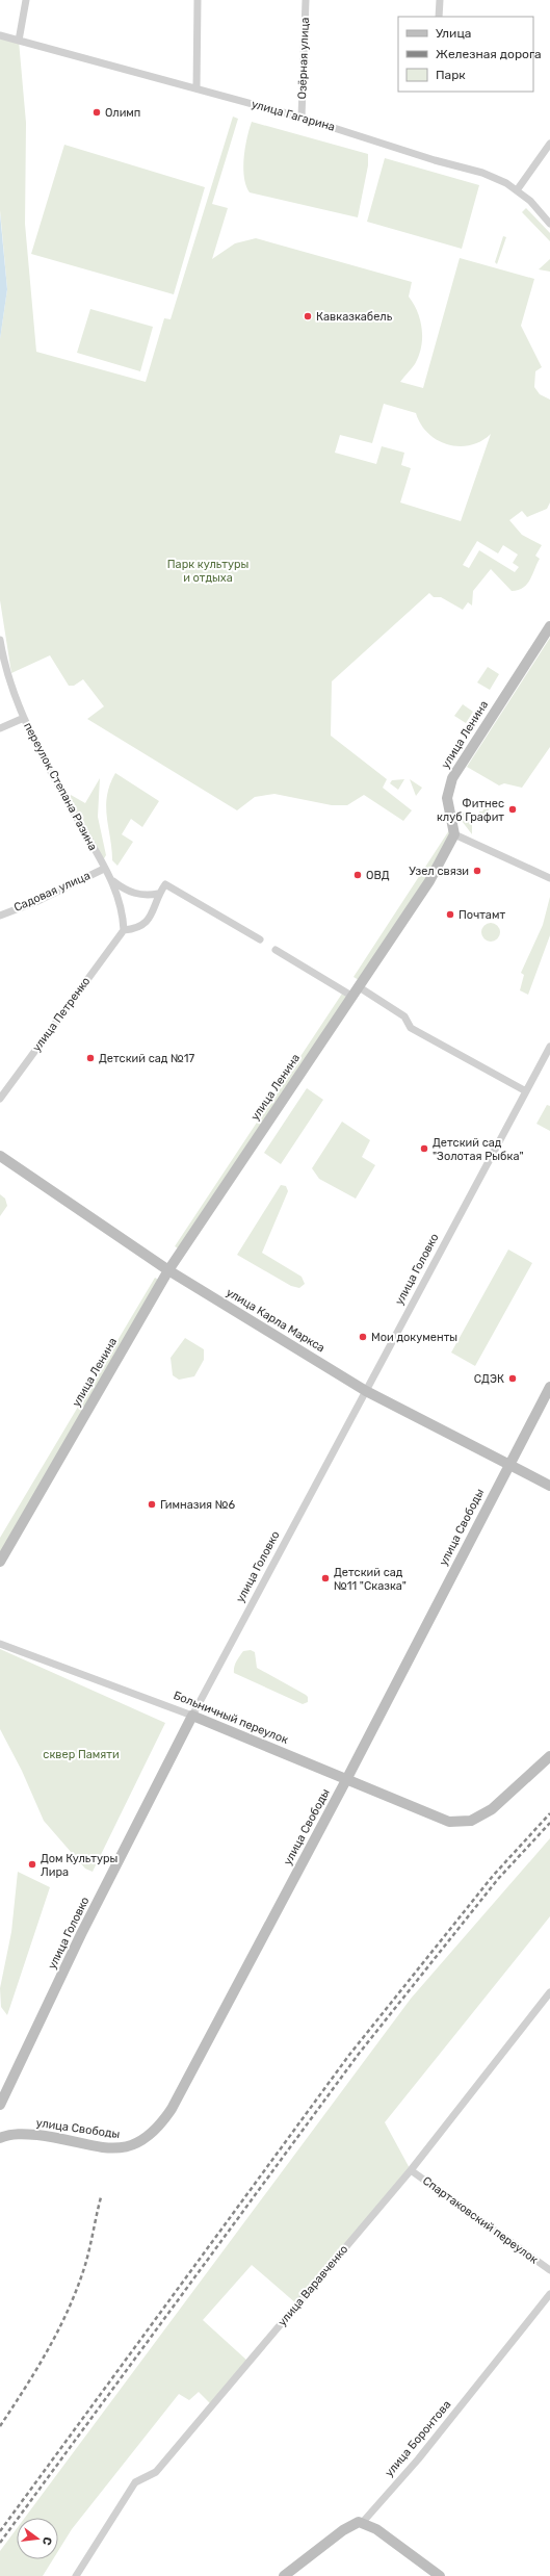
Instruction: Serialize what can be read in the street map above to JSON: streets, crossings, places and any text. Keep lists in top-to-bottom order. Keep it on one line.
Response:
{"streets":{"street":["Озёрная улица","улица Гагарина","улица Ленина","переулок Степана Разина","Садовая улица","улица Петренко","улица Головко","улица Карла Маркса","улица Свободы","Больничный переулок","Спартаковский переулок","улица Варавченко","улица Боронтова"]},"crossings":[["Озёрная улица","улица Гагарина"],["улица Ленина","улица Карла Маркса"],["переулок Степана Разина","Садовая улица"],["переулок Степана Разина","улица Петренко"],["улица Головко","улица Карла Маркса"],["улица Головко","Больничный переулок"],["улица Карла Маркса","улица Свободы"],["улица Свободы","Больничный переулок"],["Спартаковский переулок","улица Варавченко"]],"parks":["Парк культуры и отдыха","сквер Памяти"],"places":["Олимп","Кавказкабель","Фитнес клуб Графит","Узел связи","ОВД","Почтамт","Детский сад №17","Детский сад \"Золотая Рыбка\"","Мои документы","СДЭК","Гимназия №6","Детский сад №11 \"Сказка\"","Дом Культуры Лира"],"legend":["Улица","Железная дорога","Парк"],"north":"right"}
